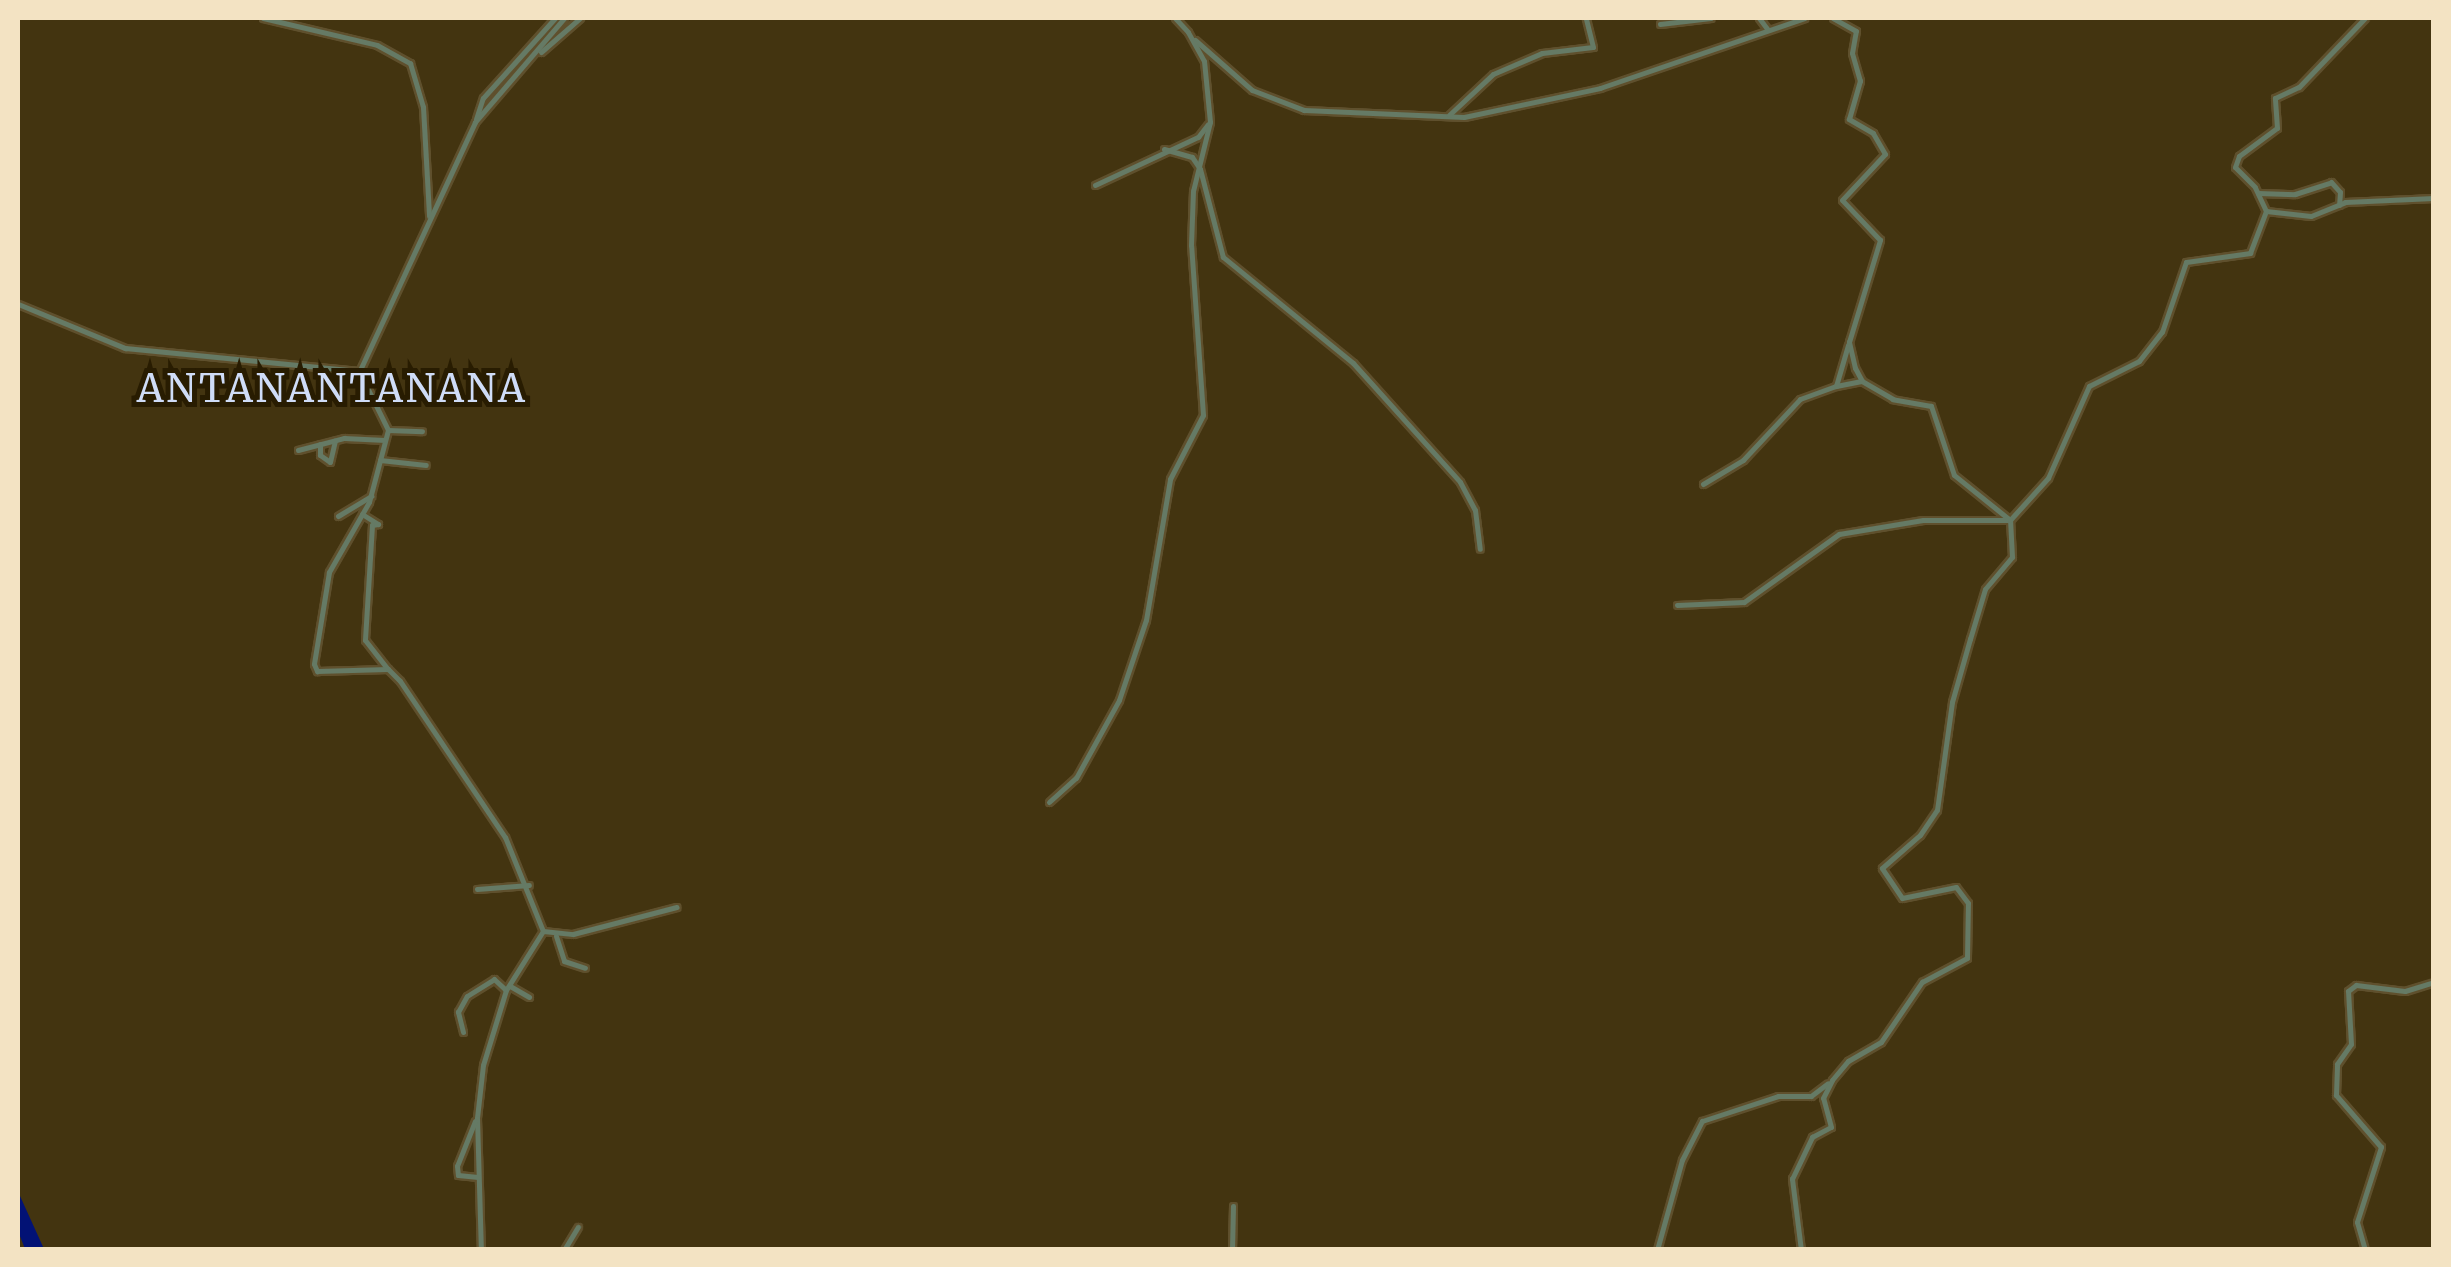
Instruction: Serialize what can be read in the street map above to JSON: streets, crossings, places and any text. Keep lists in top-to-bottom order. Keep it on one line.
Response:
{"districts":["ANTANANTANANA"]}
